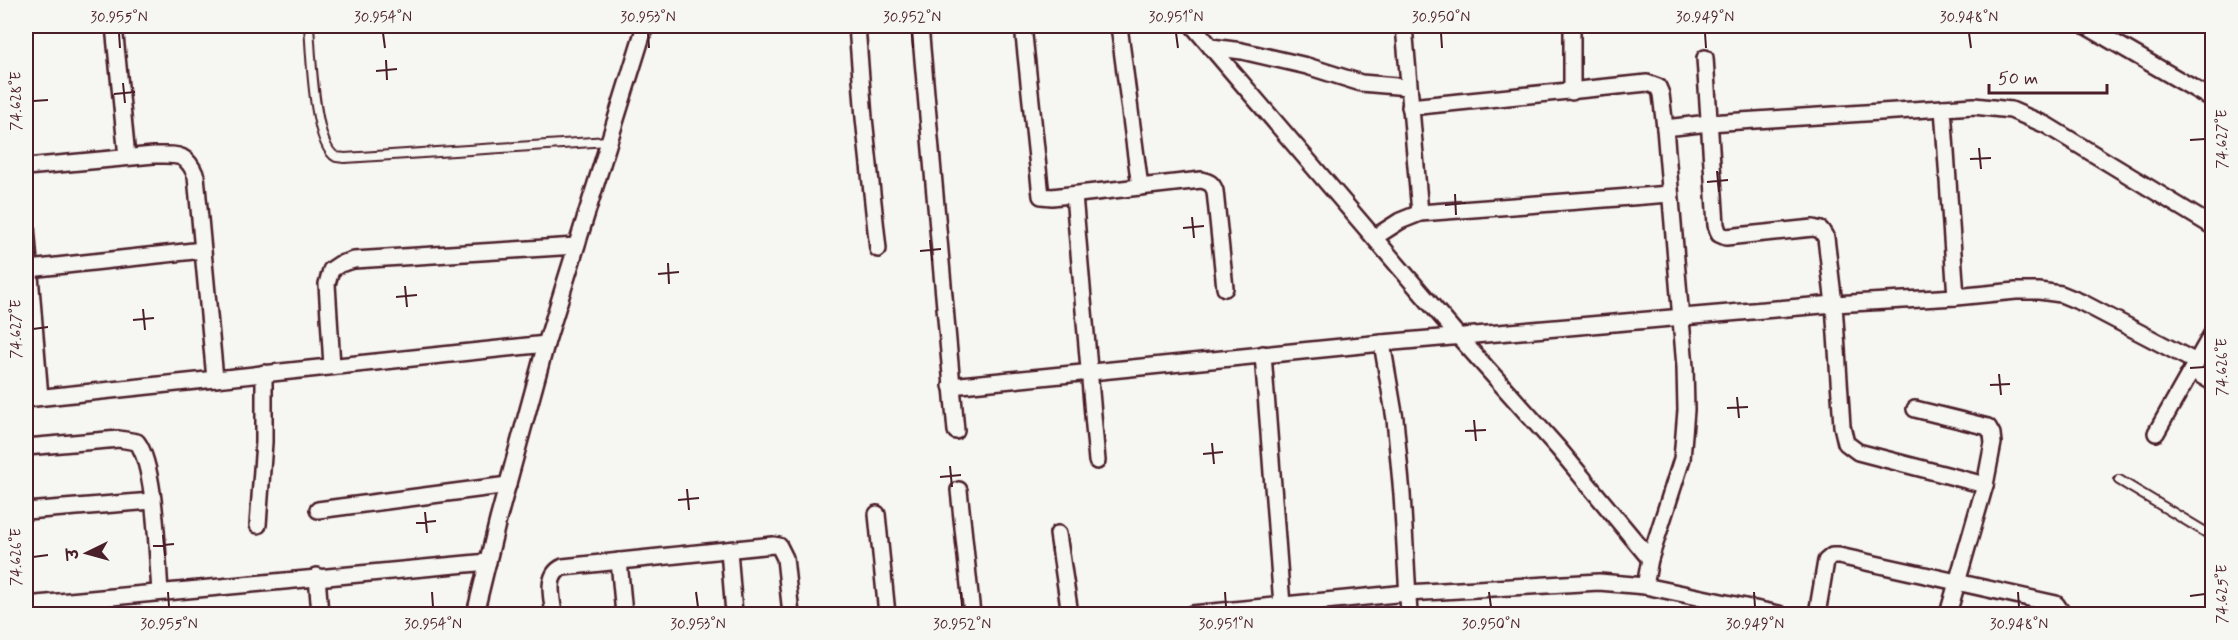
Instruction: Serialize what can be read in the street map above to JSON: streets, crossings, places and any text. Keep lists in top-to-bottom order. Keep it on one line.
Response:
{"scale_bar":"50 m","north":"left","coordinates":["30.955°N","30.954°N","30.953°N","30.952°N","30.951°N","30.950°N","30.949°N","30.948°N","74.628°E","74.627°E","74.626°E","74.625°E"]}
